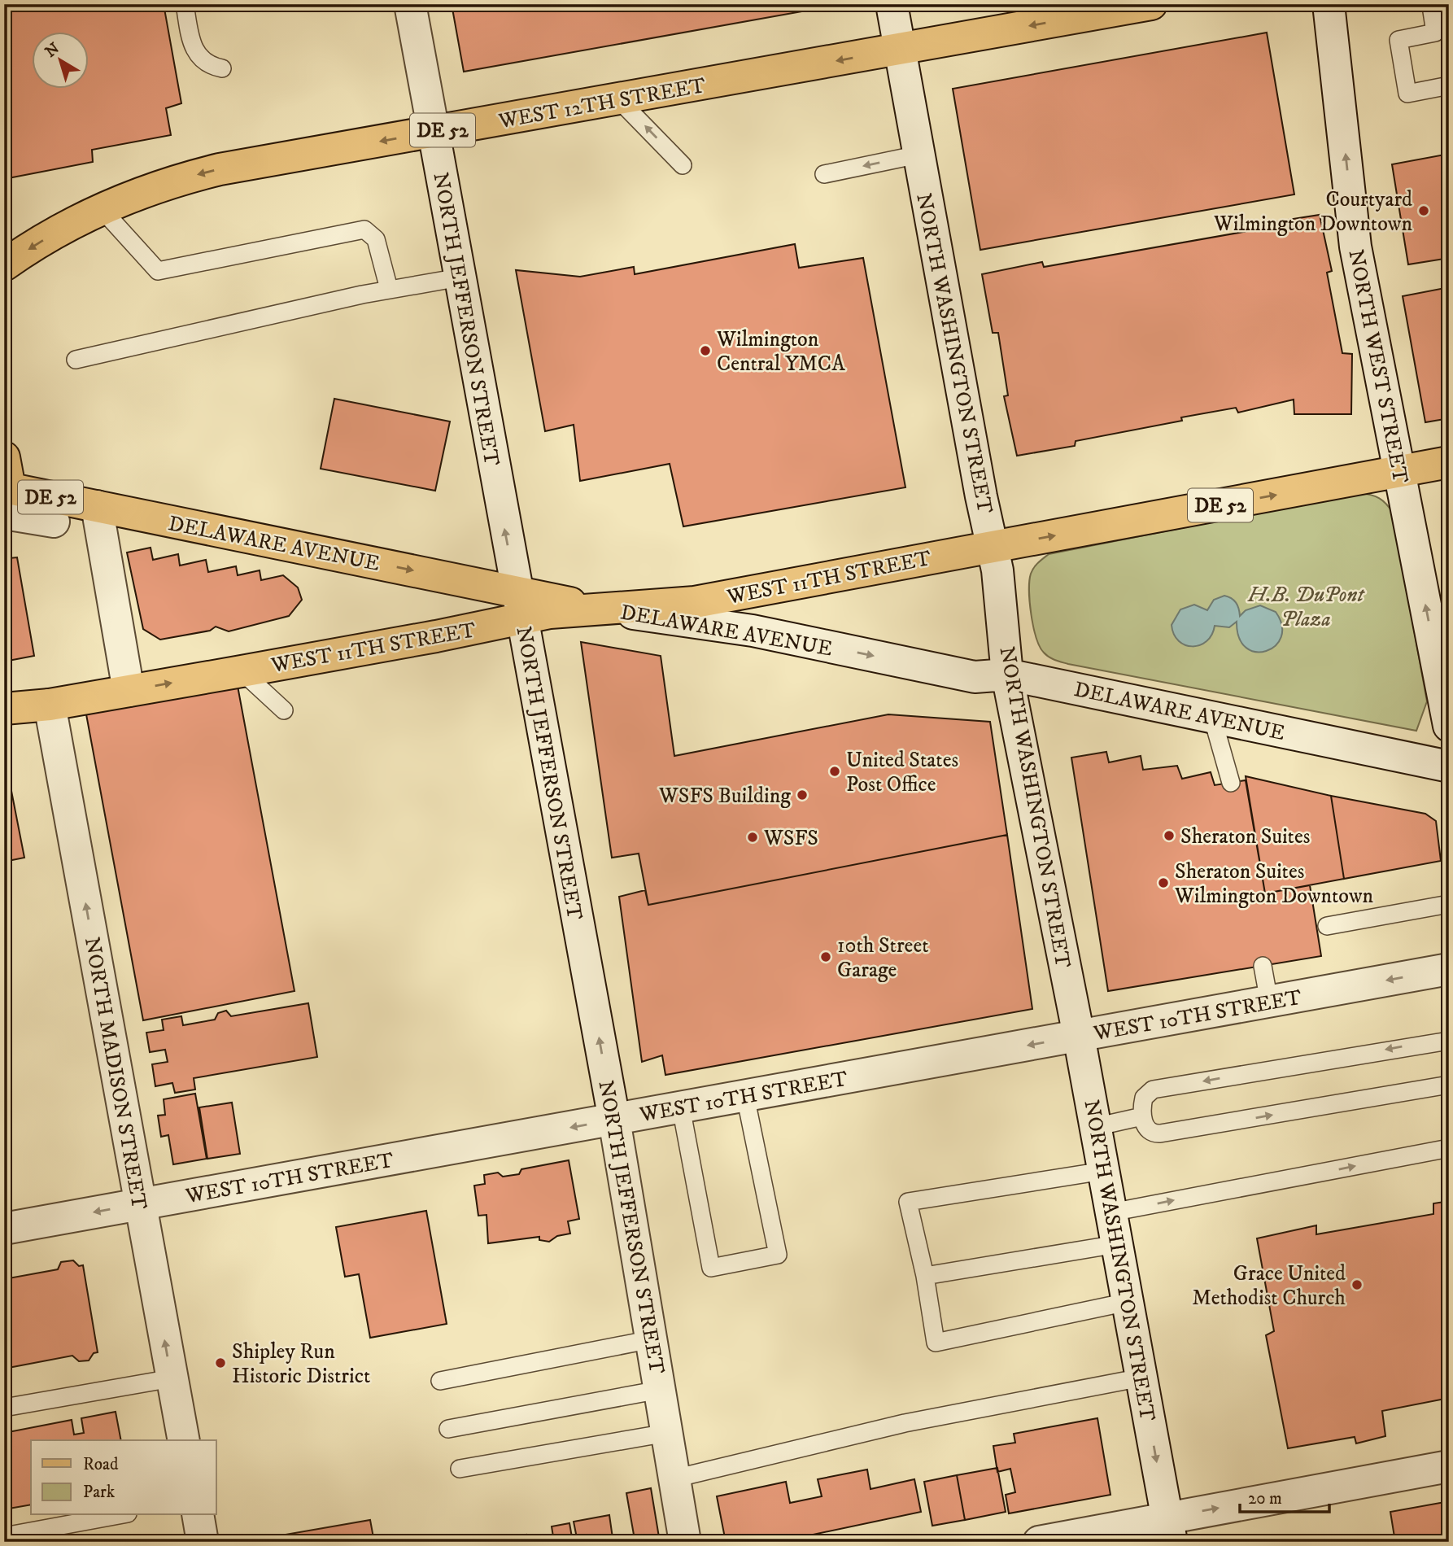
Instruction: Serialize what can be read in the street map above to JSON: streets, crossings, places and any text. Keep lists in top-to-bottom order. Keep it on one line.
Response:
{"streets":{"main road":["WEST 12TH STREET","DE 52","DELAWARE AVENUE","WEST 11TH STREET"],"street":["NORTH JEFFERSON STREET","NORTH WASHINGTON STREET","NORTH WEST STREET","WEST 10TH STREET","NORTH MADISON STREET"]},"crossings":[["WEST 12TH STREET","NORTH JEFFERSON STREET"],["WEST 12TH STREET","NORTH WASHINGTON STREET"],["NORTH JEFFERSON STREET","DELAWARE AVENUE"],["NORTH JEFFERSON STREET","WEST 11TH STREET"],["NORTH JEFFERSON STREET","WEST 10TH STREET"],["NORTH WASHINGTON STREET","DELAWARE AVENUE"],["NORTH WASHINGTON STREET","WEST 11TH STREET"],["NORTH WASHINGTON STREET","WEST 10TH STREET"],["NORTH WEST STREET","WEST 11TH STREET"],["DELAWARE AVENUE","WEST 11TH STREET"],["WEST 11TH STREET","NORTH MADISON STREET"],["WEST 10TH STREET","NORTH MADISON STREET"]],"one_way":["WEST 12TH STREET","NORTH JEFFERSON STREET","NORTH WEST STREET","DELAWARE AVENUE","WEST 11TH STREET","WEST 10TH STREET","NORTH MADISON STREET"],"parks":["H.B. DuPont Plaza"],"places":["Courtyard Wilmington Downtown","Wilmington Central YMCA","United States Post Office","WSFS Building","Sheraton Suites","WSFS","Sheraton Suites Wilmington Downtown","10th Street Garage","Grace United Methodist Church","Shipley Run Historic District"],"legend":["Road","Park"],"scale_bar":"20 m","north":"top left"}
